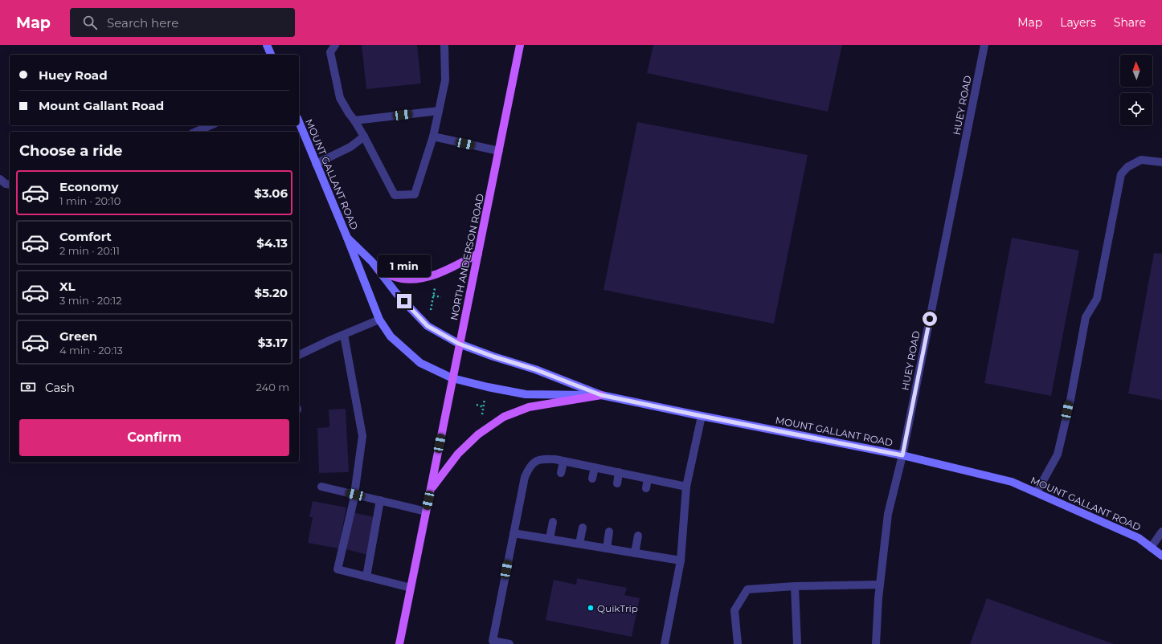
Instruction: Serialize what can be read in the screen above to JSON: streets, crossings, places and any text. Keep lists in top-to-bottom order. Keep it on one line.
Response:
{"streets":{"main road":["NORTH ANDERSON ROAD"],"street":["HUEY ROAD","MOUNT GALLANT ROAD"]},"crossings":[["HUEY ROAD","MOUNT GALLANT ROAD"],["MOUNT GALLANT ROAD","NORTH ANDERSON ROAD"]],"places":["QuikTrip"],"north":"top","page":{"header":"Map","search":"Search here","nav":["Map","Layers","Share"],"banner":["Huey Road","Mount Gallant Road"],"heading":"Choose a ride","list":[{"name":"Economy","note":"1 min · 20:10","value":"$3.06"},{"name":"Comfort","note":"2 min · 20:11","value":"$4.13"},{"name":"XL","note":"3 min · 20:12","value":"$5.20"},{"name":"Green","note":"4 min · 20:13","value":"$3.17"}],"bubble":"1 min","pay":["Cash","240 m"],"buttons":"Confirm"}}
